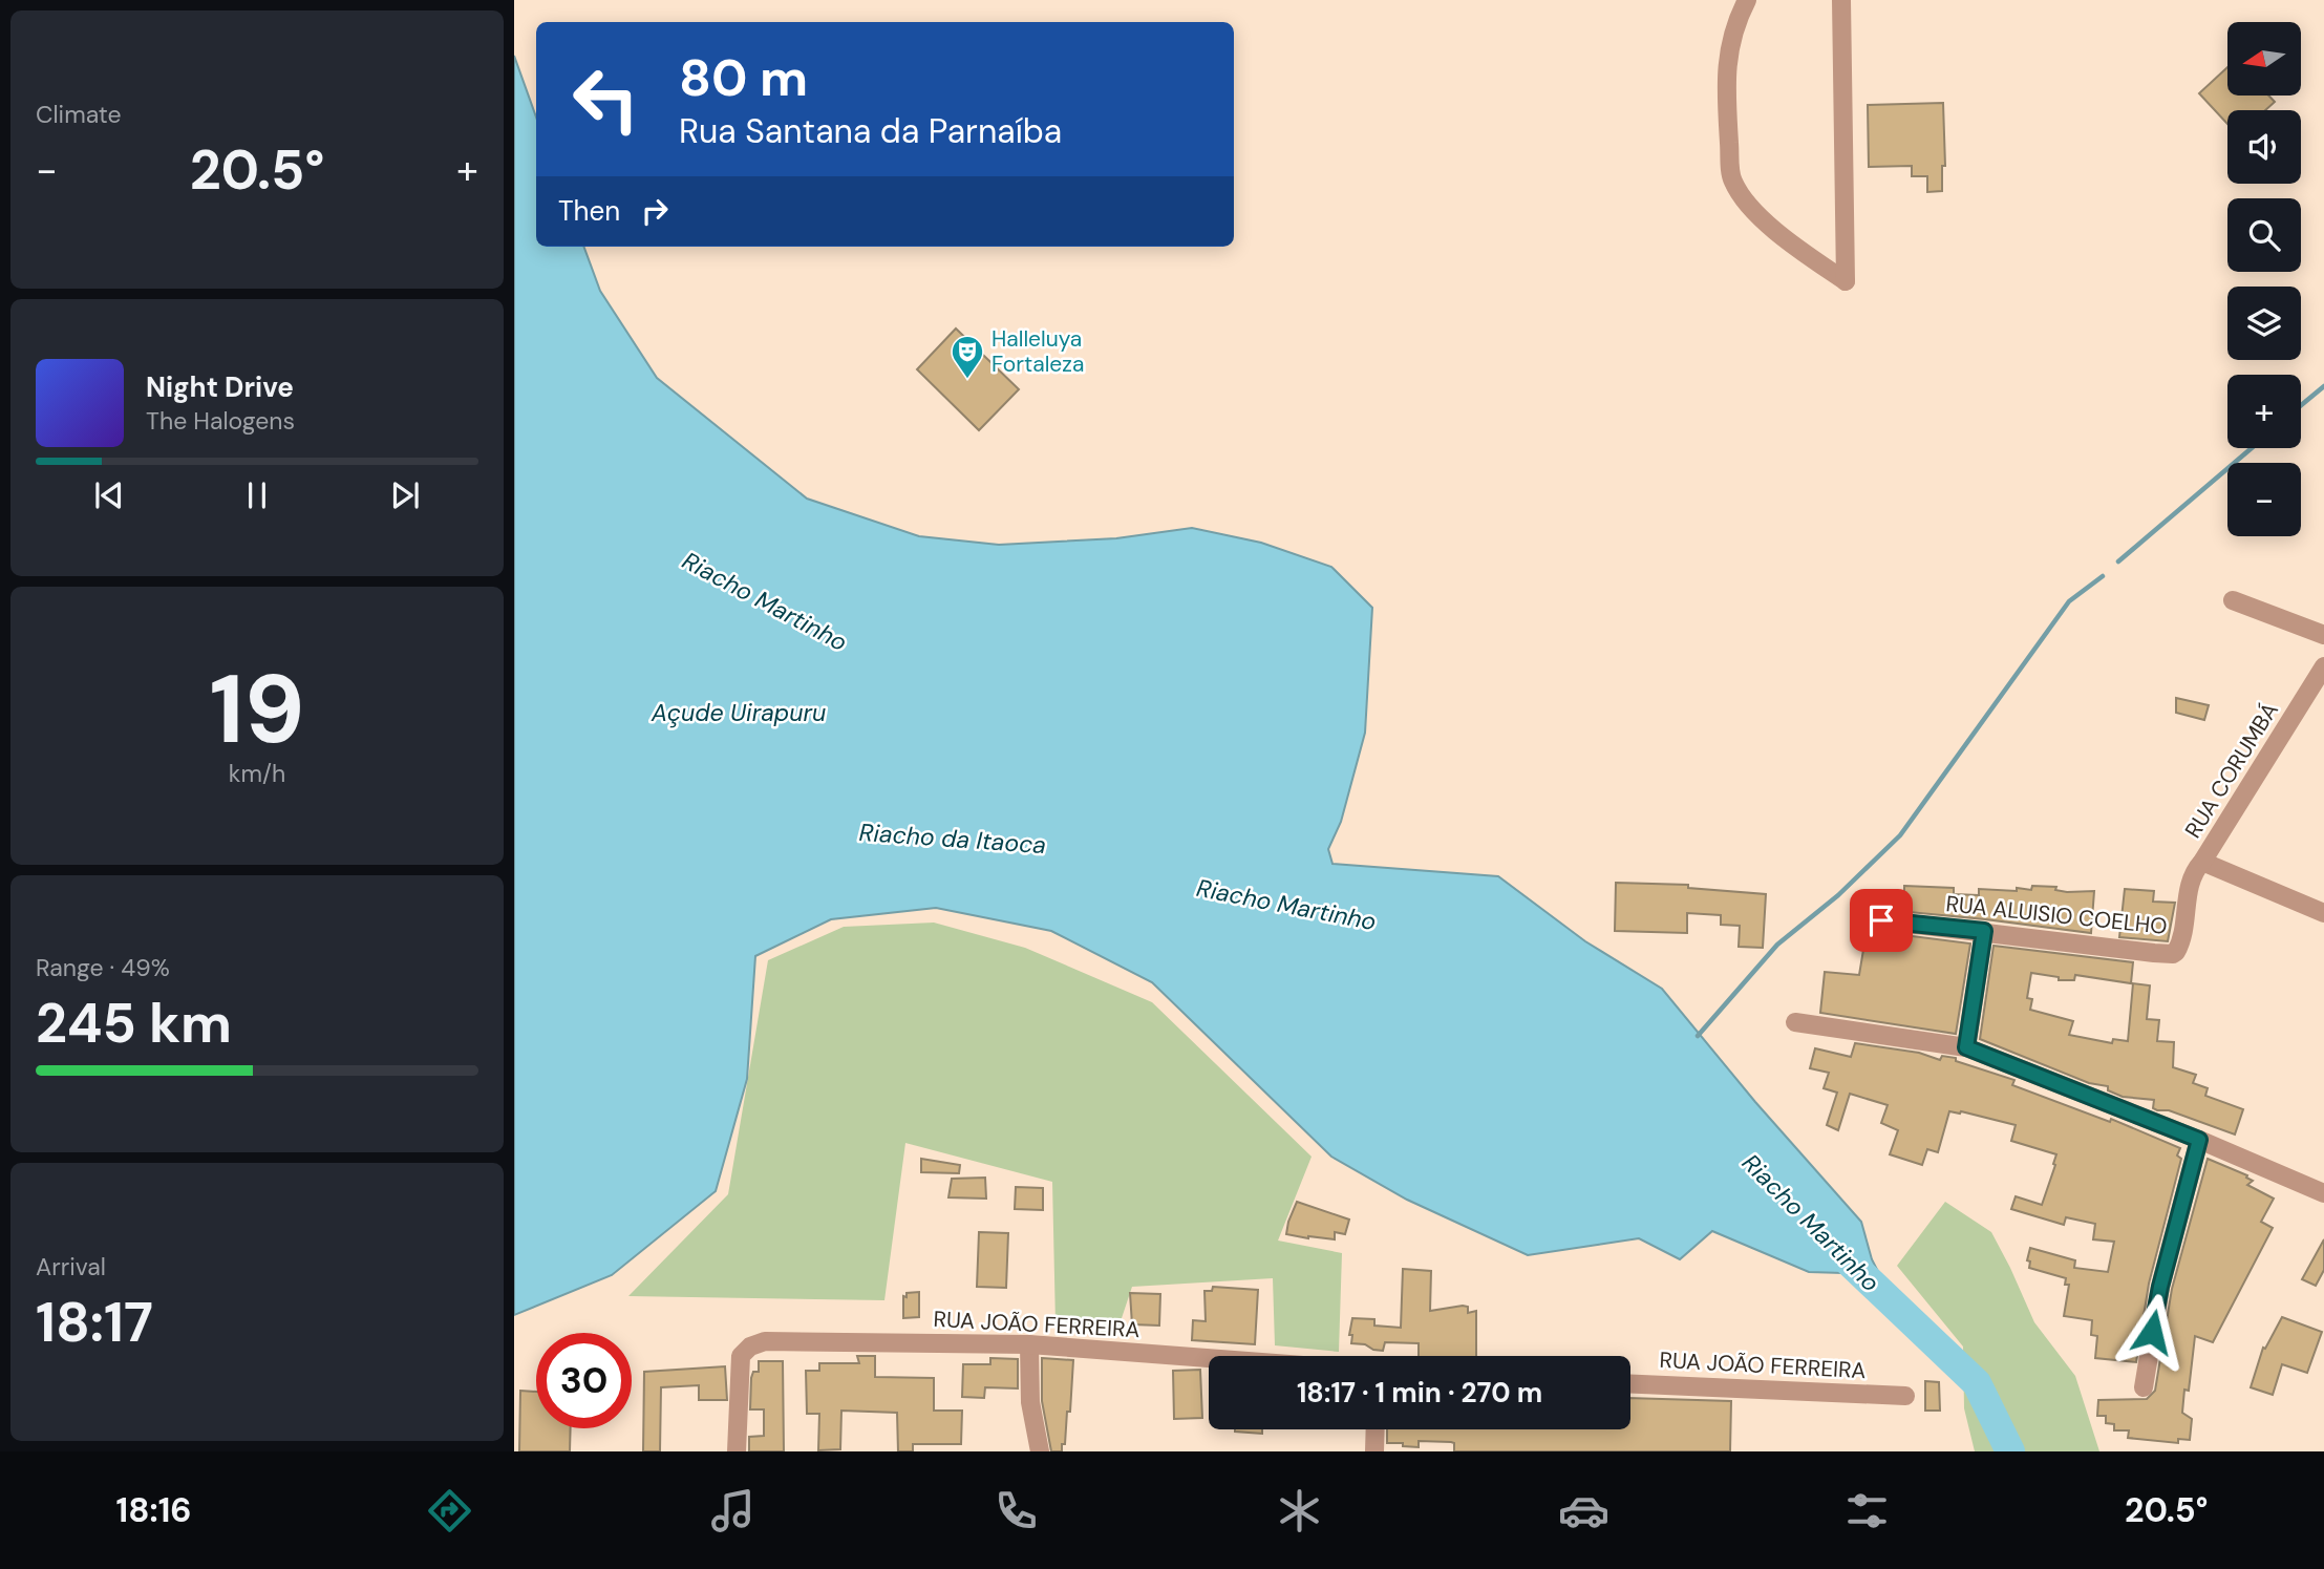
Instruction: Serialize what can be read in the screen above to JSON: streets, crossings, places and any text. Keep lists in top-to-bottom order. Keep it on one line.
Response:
{"streets":{"street":["RUA CORUMBÁ","RUA ALUISIO COELHO","RUA JOÃO FERREIRA"]},"crossings":[["RUA CORUMBÁ","RUA ALUISIO COELHO"]],"water":["Riacho Martinho","Açude Uirapuru","Riacho da Itaoca"],"places":{"theatre":["Halleluya Fortaleza"]},"north":"left","page":{"tile":["Climate",["19","km/h"],["Range · 49%","245 km"],["Arrival","18:17"]],"map_buttons":["+","−"],"turn":["80 m","Rua Santana da Parnaíba"],"heat":["−","20.5°","+"],"then":"Then","song":["Night Drive","The Halogens"],"limit":"30","trip":"18:17 · 1 min · 270 m","tabs":["18:16","20.5°"]}}
